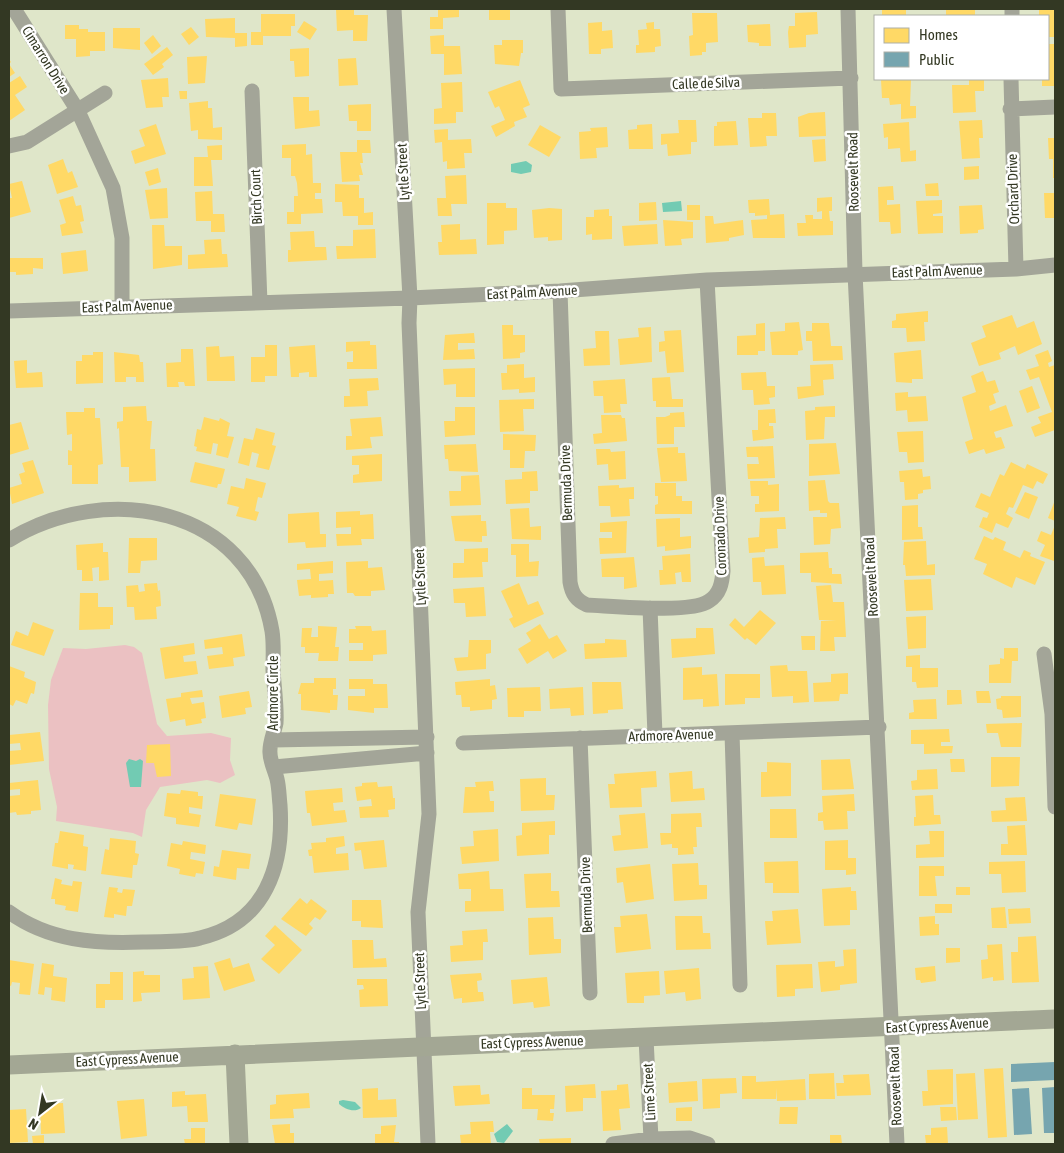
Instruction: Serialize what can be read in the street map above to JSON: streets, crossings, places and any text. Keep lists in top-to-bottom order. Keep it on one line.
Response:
{"streets":{"main road":["East Cypress Avenue"],"street":["Cimarron Drive","Calle de Silva","Lytle Street","Roosevelt Road","Orchard Drive","Birch Court","East Palm Avenue","Bermuda Drive","Coronado Drive","Ardmore Circle","Ardmore Avenue","Lime Street"]},"crossings":[["Cimarron Drive","East Palm Avenue"],["Calle de Silva","Roosevelt Road"],["Lytle Street","East Palm Avenue"],["Lytle Street","East Cypress Avenue"],["Roosevelt Road","East Palm Avenue"],["Roosevelt Road","Ardmore Avenue"],["Roosevelt Road","East Cypress Avenue"],["Orchard Drive","East Palm Avenue"],["Birch Court","East Palm Avenue"],["East Palm Avenue","Bermuda Drive"],["East Palm Avenue","Coronado Drive"],["Bermuda Drive","Coronado Drive"],["Bermuda Drive","Ardmore Avenue"],["East Cypress Avenue","Lime Street"]],"legend":["Homes","Public"],"north":"bottom left"}
